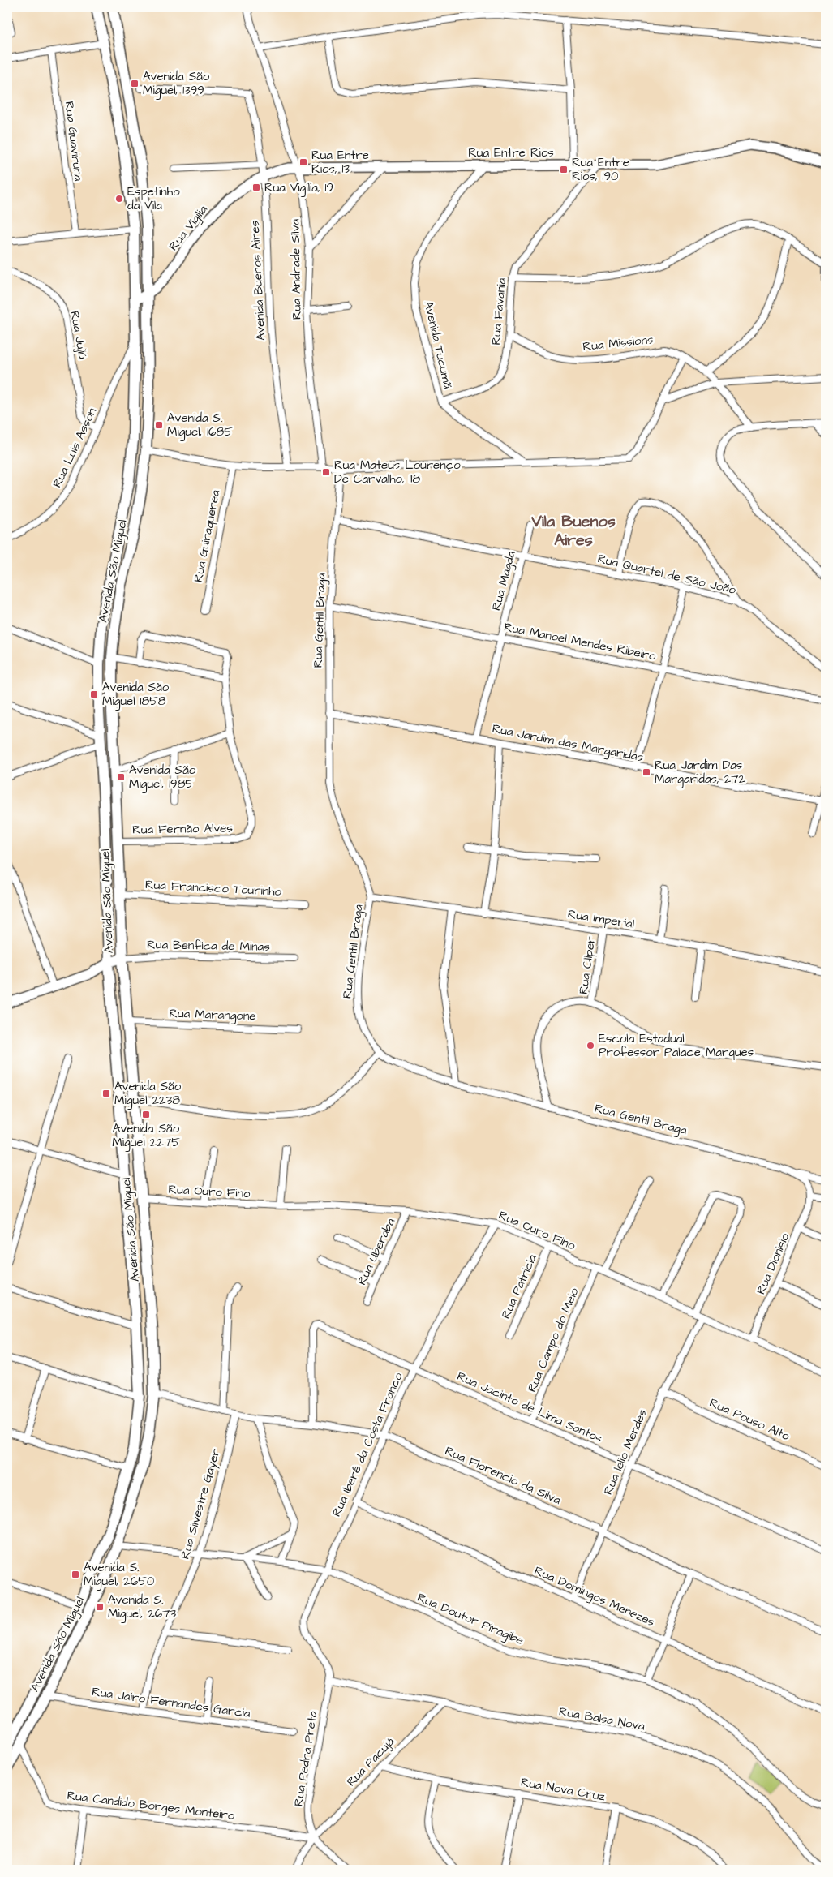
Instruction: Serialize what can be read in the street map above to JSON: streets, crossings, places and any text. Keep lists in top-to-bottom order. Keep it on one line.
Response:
{"streets":{"main road":["Avenida São Miguel"],"street":["Rua Guaviruna","Rua Entre Rios","Rua Vigilia","Rua Andrade Silva","Avenida Buenos Aires","Rua Favania","Rua Jujiú","Rua Missions","Avenida Tucumã","Rua Luís Asson","Rua Guiraquerea","Rua Quartel de São João","Rua Magda","Rua Gentil Braga","Rua Manoel Mendes Ribeiro","Rua Jardim das Margaridas","Rua Fernão Alves","Rua Francisco Tourinho","Rua Imperial","Rua Benfica de Minas","Rua Cliper","Rua Marangone","Rua Ouro Fino","Rua Uberaba","Rua Dionisio","Rua Patricia","Rua Campo do Meio","Rua Jacinto de Lima Santos","Rua Pouso Alto","Rua Iberê da Costa Franco","Rua lelio Mendes","Rua Florencio da Silva","Rua Silvestre Gayer","Rua Domingos Menezes","Rua Doutor Piragibe","Rua Jairo Fernandes Garcia","Rua Balsa Nova","Rua Pedra Preta","Rua Pacujá","Rua Nova Cruz","Rua Candido Borges Monteiro"]},"crossings":[["Rua Entre Rios","Rua Vigilia"],["Rua Entre Rios","Rua Andrade Silva"],["Rua Entre Rios","Rua Favania"],["Rua Entre Rios","Avenida Tucumã"],["Rua Vigilia","Avenida Buenos Aires"],["Rua Vigilia","Avenida São Miguel"],["Rua Favania","Rua Missions"],["Rua Favania","Avenida Tucumã"],["Rua Jujiú","Rua Luís Asson"],["Rua Luís Asson","Avenida São Miguel"],["Avenida São Miguel","Rua Fernão Alves"],["Avenida São Miguel","Rua Francisco Tourinho"],["Avenida São Miguel","Rua Benfica de Minas"],["Avenida São Miguel","Rua Marangone"],["Avenida São Miguel","Rua Ouro Fino"],["Avenida São Miguel","Rua Florencio da Silva"],["Avenida São Miguel","Rua Doutor Piragibe"],["Avenida São Miguel","Rua Jairo Fernandes Garcia"],["Avenida São Miguel","Rua Candido Borges Monteiro"],["Rua Quartel de São João","Rua Magda"],["Rua Quartel de São João","Rua Gentil Braga"],["Rua Magda","Rua Manoel Mendes Ribeiro"],["Rua Magda","Rua Jardim das Margaridas"],["Rua Gentil Braga","Rua Manoel Mendes Ribeiro"],["Rua Gentil Braga","Rua Jardim das Margaridas"],["Rua Gentil Braga","Rua Imperial"],["Rua Imperial","Rua Cliper"],["Rua Ouro Fino","Rua Uberaba"],["Rua Ouro Fino","Rua Dionisio"],["Rua Ouro Fino","Rua Patricia"],["Rua Ouro Fino","Rua Campo do Meio"],["Rua Ouro Fino","Rua Iberê da Costa Franco"],["Rua Ouro Fino","Rua lelio Mendes"],["Rua Campo do Meio","Rua Jacinto de Lima Santos"],["Rua Jacinto de Lima Santos","Rua Iberê da Costa Franco"],["Rua Jacinto de Lima Santos","Rua lelio Mendes"],["Rua Jacinto de Lima Santos","Rua Florencio da Silva"],["Rua Pouso Alto","Rua lelio Mendes"],["Rua Iberê da Costa Franco","Rua Florencio da Silva"],["Rua Iberê da Costa Franco","Rua Domingos Menezes"],["Rua Iberê da Costa Franco","Rua Doutor Piragibe"],["Rua Iberê da Costa Franco","Rua Balsa Nova"],["Rua Iberê da Costa Franco","Rua Pedra Preta"],["Rua lelio Mendes","Rua Florencio da Silva"],["Rua lelio Mendes","Rua Domingos Menezes"],["Rua Florencio da Silva","Rua Silvestre Gayer"],["Rua Silvestre Gayer","Rua Doutor Piragibe"],["Rua Silvestre Gayer","Rua Jairo Fernandes Garcia"],["Rua Balsa Nova","Rua Pedra Preta"],["Rua Balsa Nova","Rua Pacujá"],["Rua Pedra Preta","Rua Pacujá"],["Rua Pedra Preta","Rua Candido Borges Monteiro"],["Rua Pacujá","Rua Nova Cruz"],["Rua Pacujá","Rua Candido Borges Monteiro"]],"districts":["Vila Buenos Aires"],"places":{"transit":["Avenida São Miguel, 1399","Rua Entre Rios, 13","Rua Entre Rios, 190","Rua Vigília, 19","Avenida S. Miguel, 1685","Rua Mateus Lourenço De Carvalho, 118","Avenida São Miguel 1858","Rua Jardim Das Margaridas, 272","Avenida São Miguel, 1985","Avenida São Miguel 2238","Avenida São Miguel 2275","Avenida S. Miguel, 2650","Avenida S. Miguel, 2673"],"other":["Espetinho da Vila","Escola Estadual Professor Palace Marques"]}}
